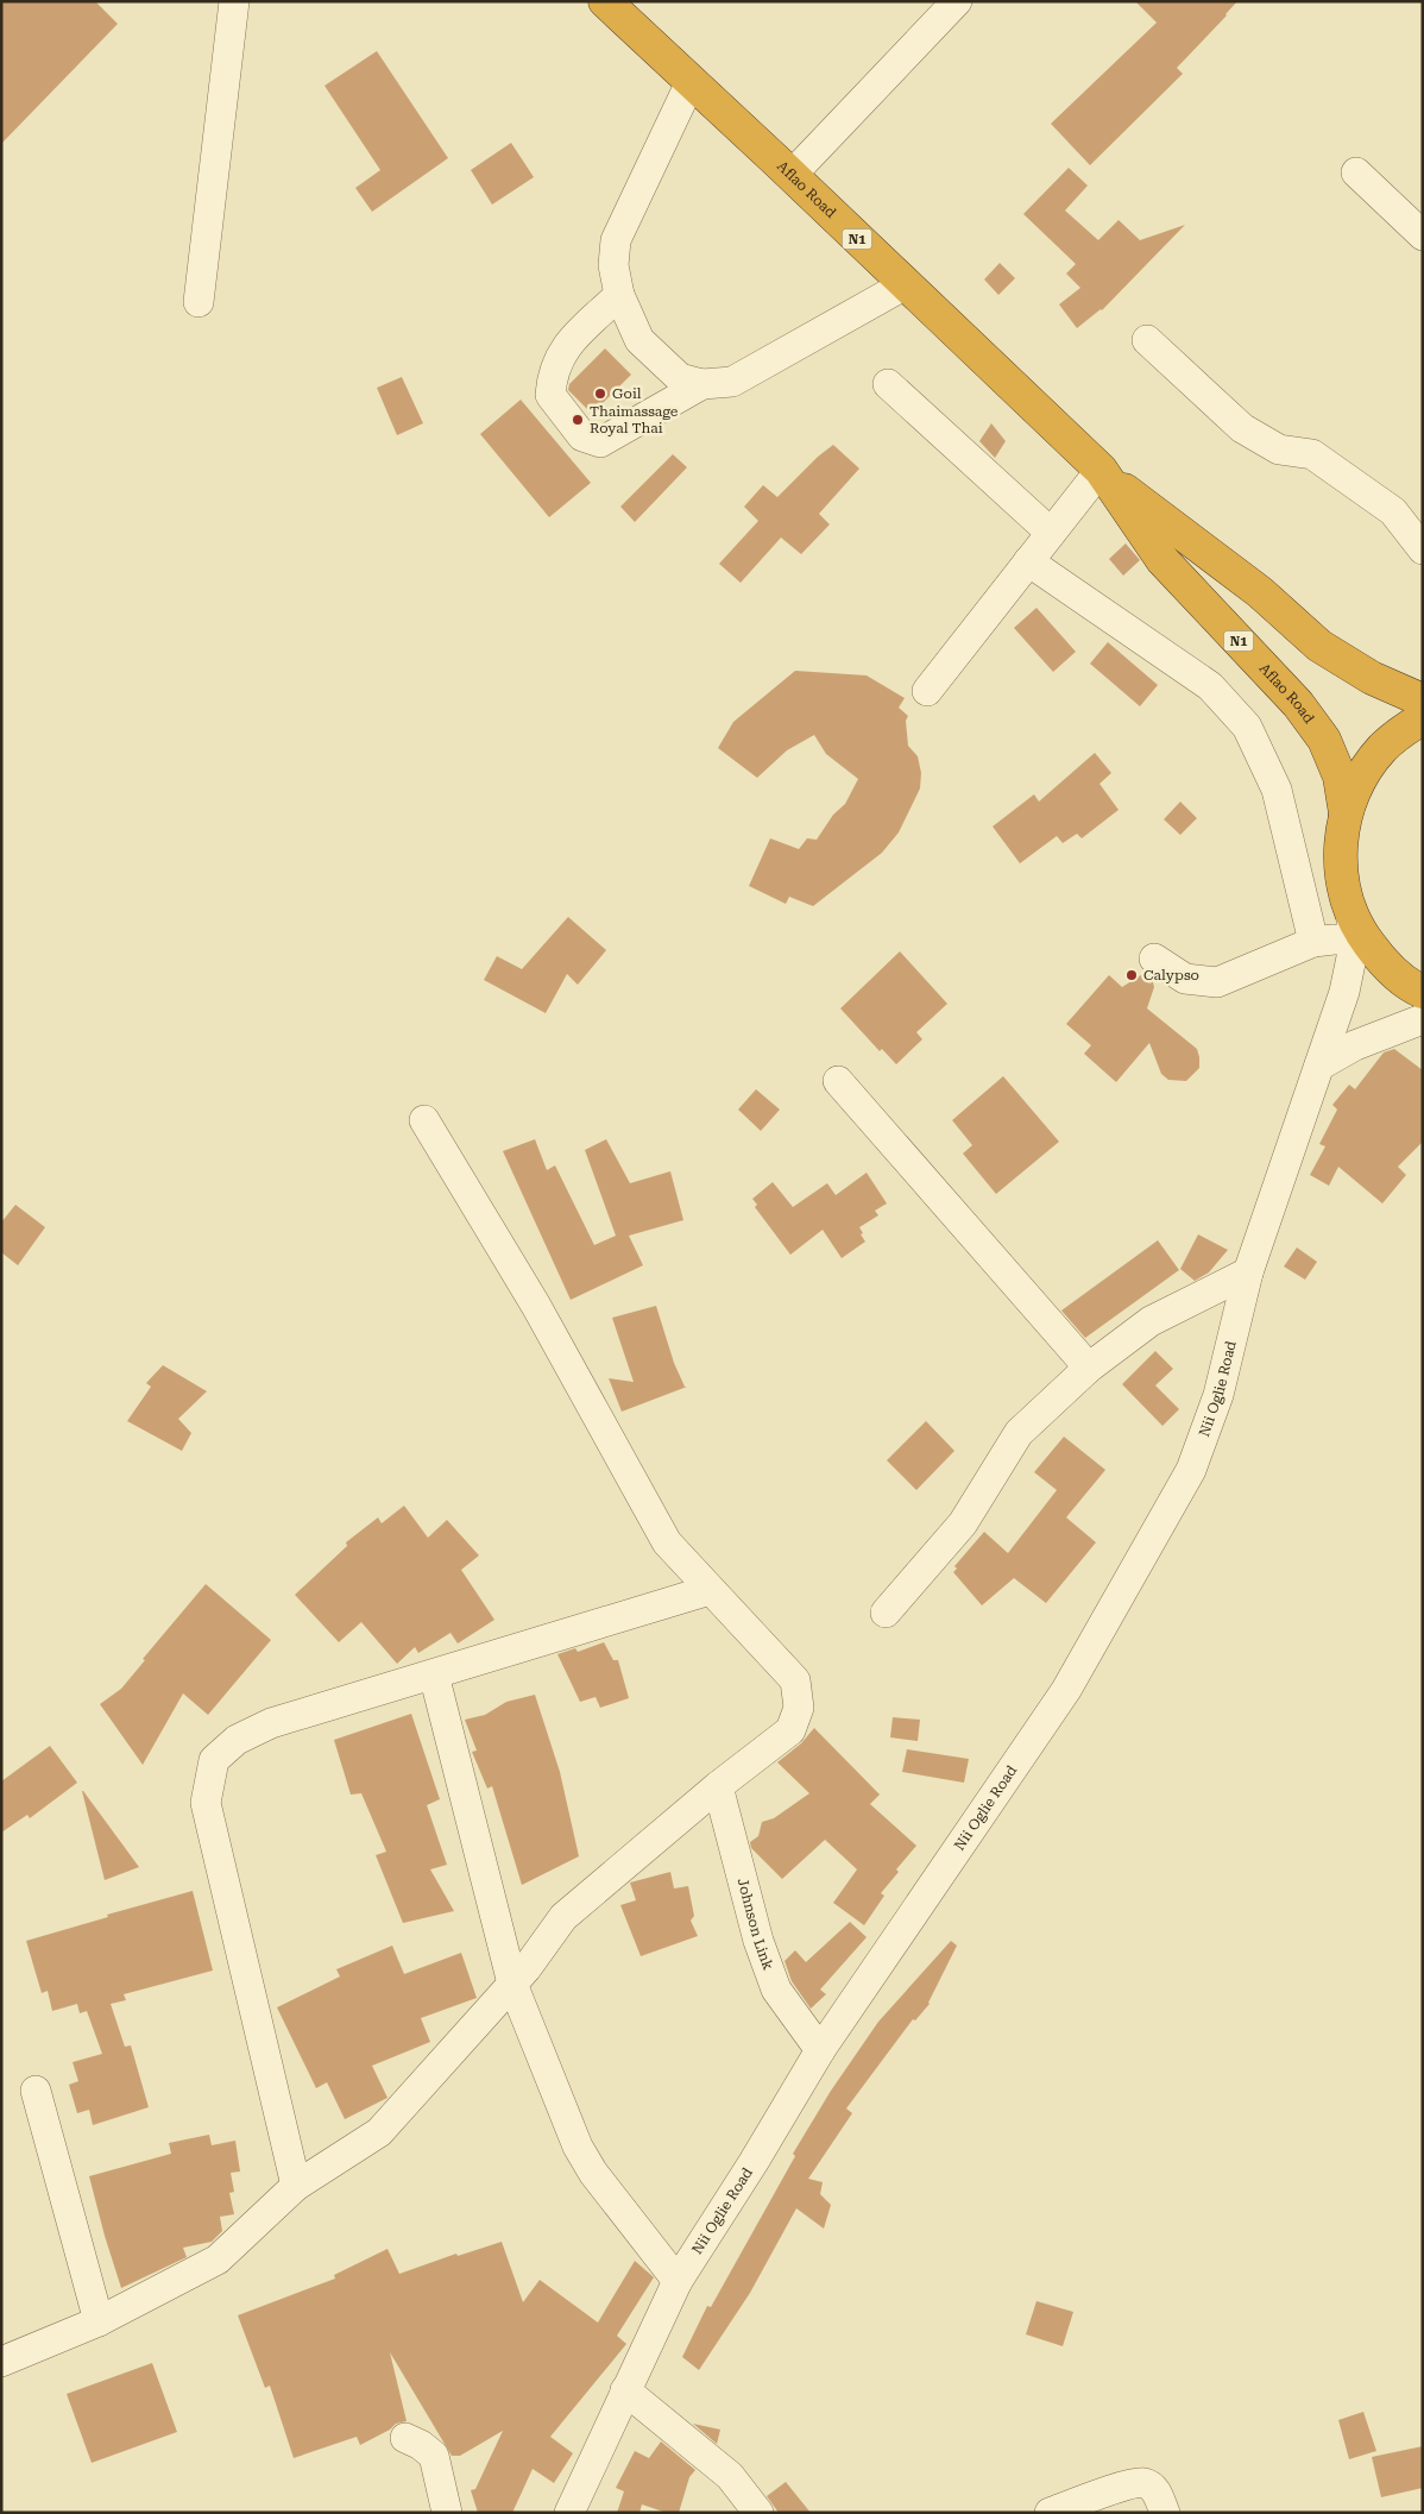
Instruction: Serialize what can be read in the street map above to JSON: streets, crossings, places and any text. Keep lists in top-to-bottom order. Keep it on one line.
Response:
{"streets":{"highway":["Aflao Road","N1"],"street":["Nii Oglie Road","Johnson Link"]},"crossings":[["Aflao Road","N1"],["N1","Nii Oglie Road"],["Nii Oglie Road","Johnson Link"]],"places":["Goil","Thaimassage Royal Thai","Calypso"]}
